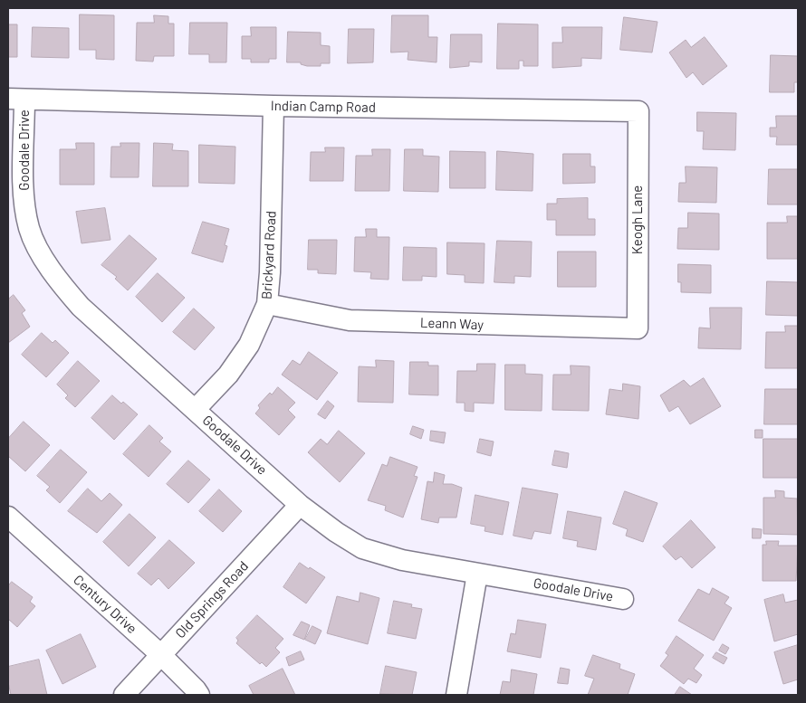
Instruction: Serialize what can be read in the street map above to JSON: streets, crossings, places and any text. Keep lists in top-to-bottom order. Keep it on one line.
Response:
{"streets":{"street":["Indian Camp Road","Goodale Drive","Keogh Lane","Brickyard Road","Leann Way","Old Springs Road","Century Drive"]},"crossings":[["Indian Camp Road","Goodale Drive"],["Indian Camp Road","Keogh Lane"],["Indian Camp Road","Brickyard Road"],["Goodale Drive","Brickyard Road"],["Goodale Drive","Old Springs Road"],["Keogh Lane","Leann Way"],["Brickyard Road","Leann Way"],["Old Springs Road","Century Drive"]]}
